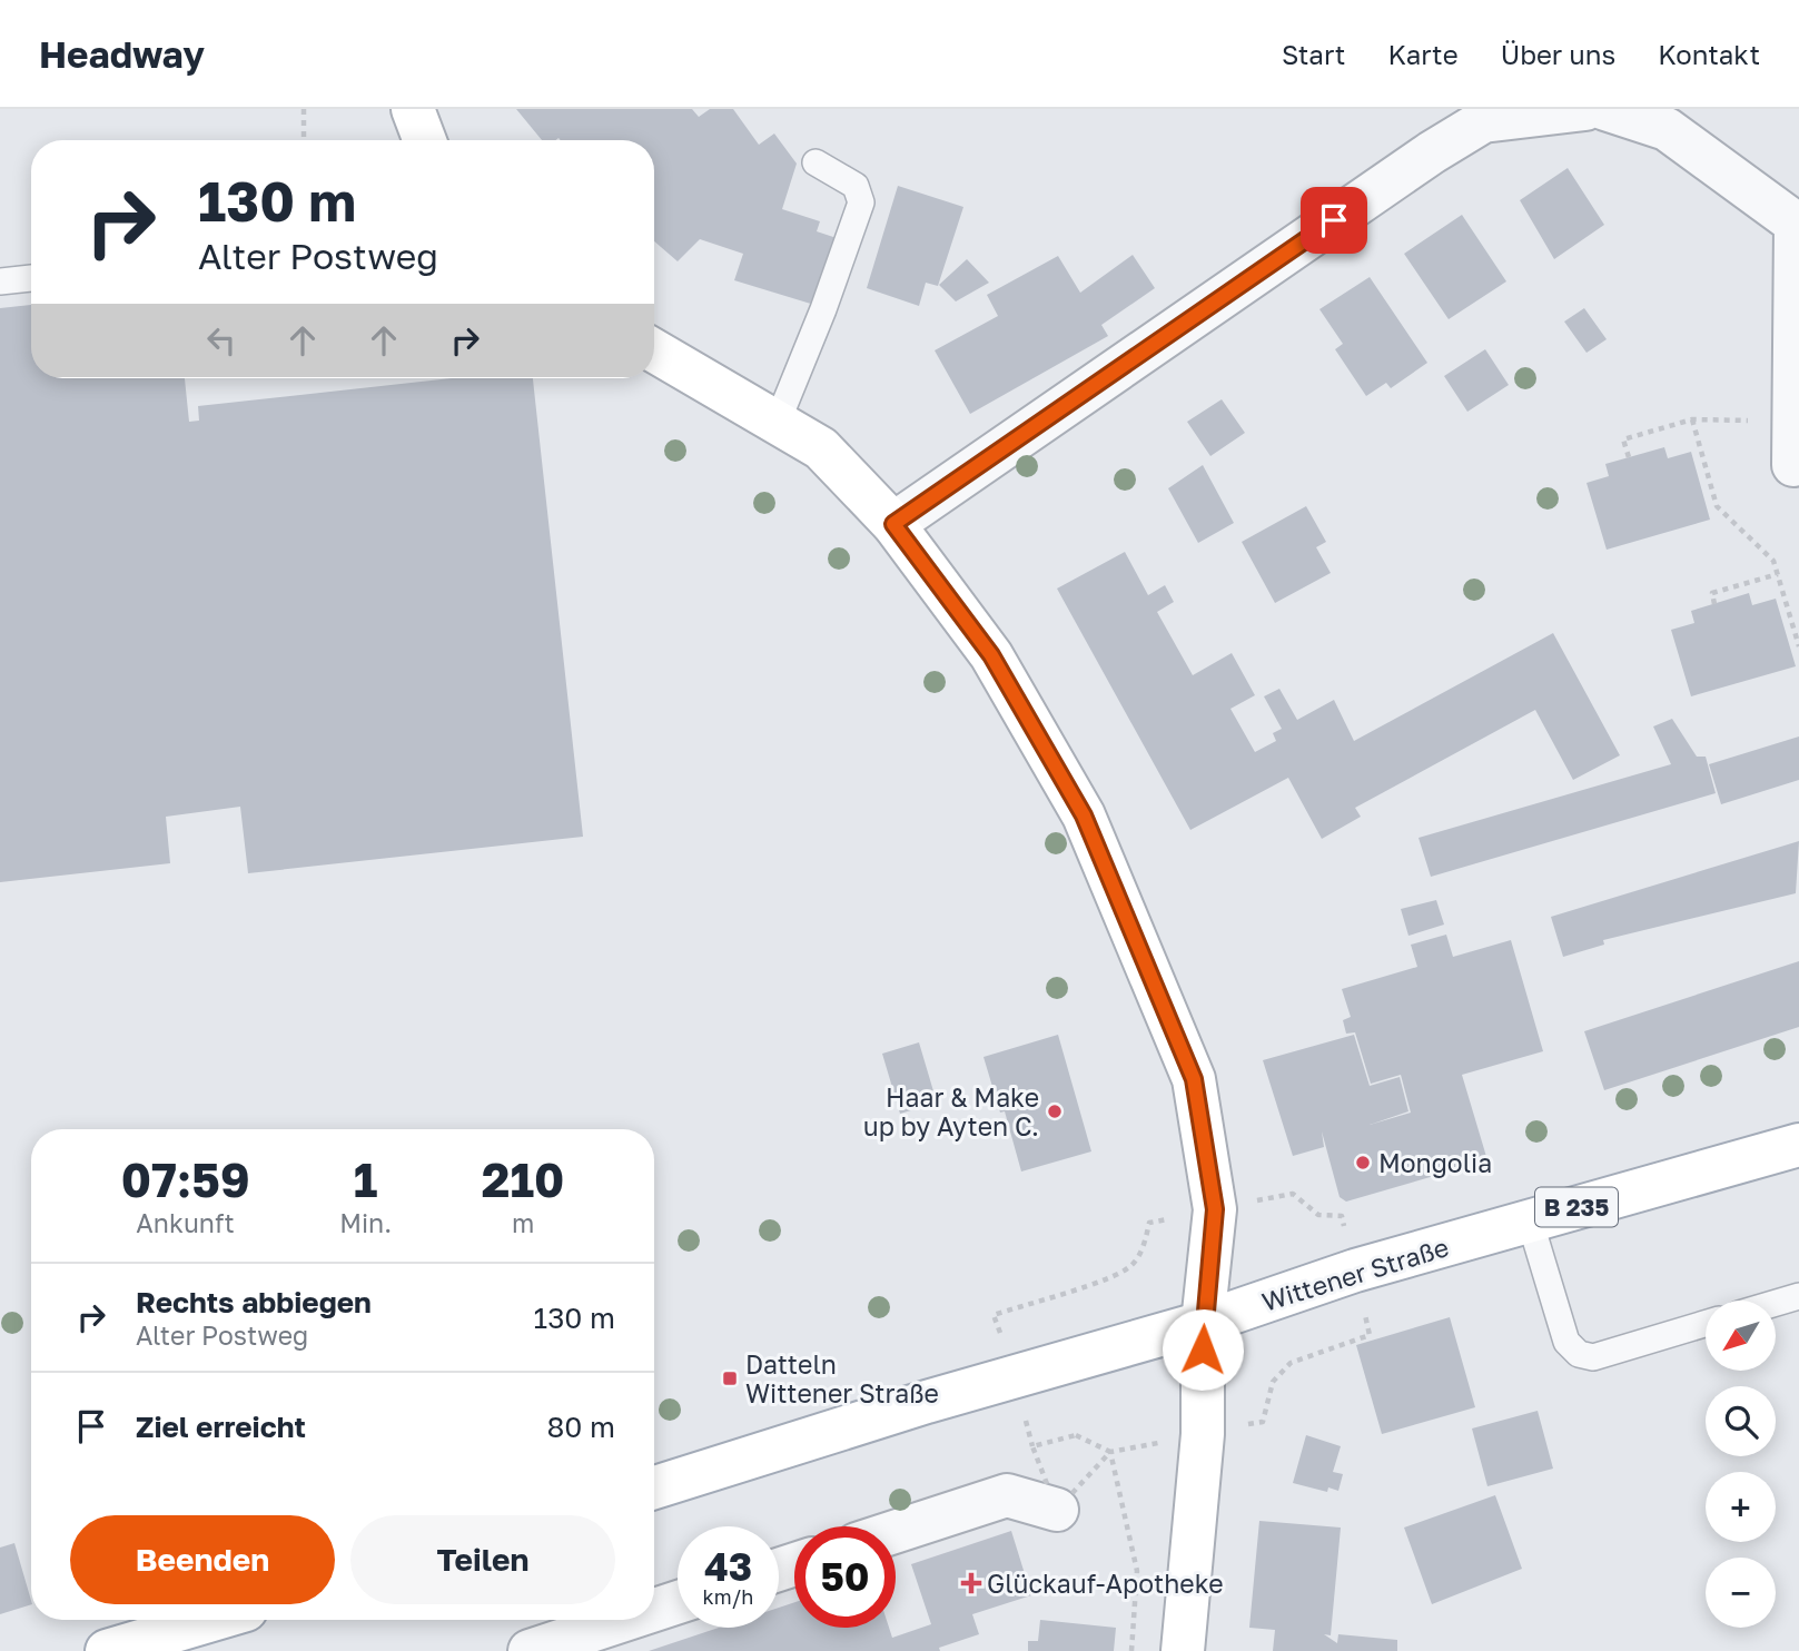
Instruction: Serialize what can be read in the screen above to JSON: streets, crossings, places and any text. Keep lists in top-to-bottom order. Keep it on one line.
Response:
{"streets":{"main road":["B 235","Wittener Straße"]},"places":{"other":["Haar & Make up by Ayten C.","Mongolia"],"transit":["Datteln Wittener Straße"],"health":["Glückauf-Apotheke"]},"north":"bottom left","page":{"header":"Headway","nav":["Start","Karte","Über uns","Kontakt"],"turn":["130 m","Alter Postweg"],"eta":["07:59","Ankunft","1","Min.","210","m"],"list":[{"name":"Rechts abbiegen","note":"Alter Postweg","value":"130 m"},{"name":"Ziel erreicht","value":"80 m"}],"map_buttons":["+","−"],"buttons":["Beenden","Teilen"],"speed":"43 km/h","limit":"50"}}
